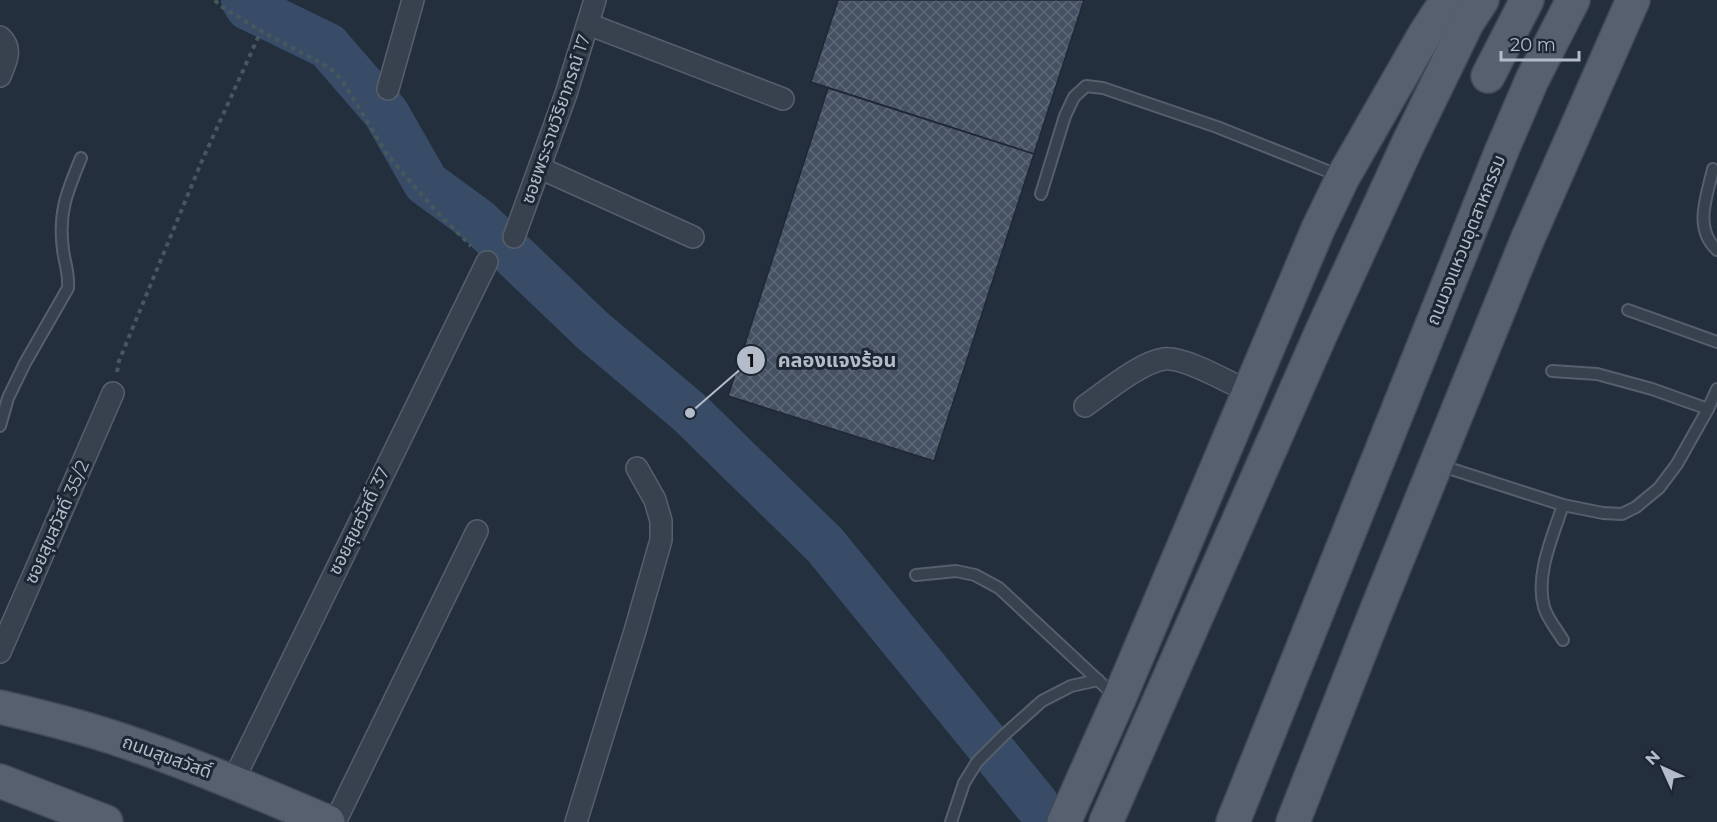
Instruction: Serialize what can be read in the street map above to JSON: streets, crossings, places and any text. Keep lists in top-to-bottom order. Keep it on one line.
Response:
{"streets":{"main road":["ถนนวงแหวนอุตสาหกรรม","ถนนสุขสวัสดิ์"],"street":["ซอยพระราชวิริยาภรณ์ 17","ซอยสุขสวัสดิ์ 37","ซอยสุขสวัสดิ์ 35/2"]},"crossings":[["ซอยสุขสวัสดิ์ 37","ถนนสุขสวัสดิ์"]],"places":["คลองแจงร้อน"],"scale_bar":"20 m","north":"top left"}
